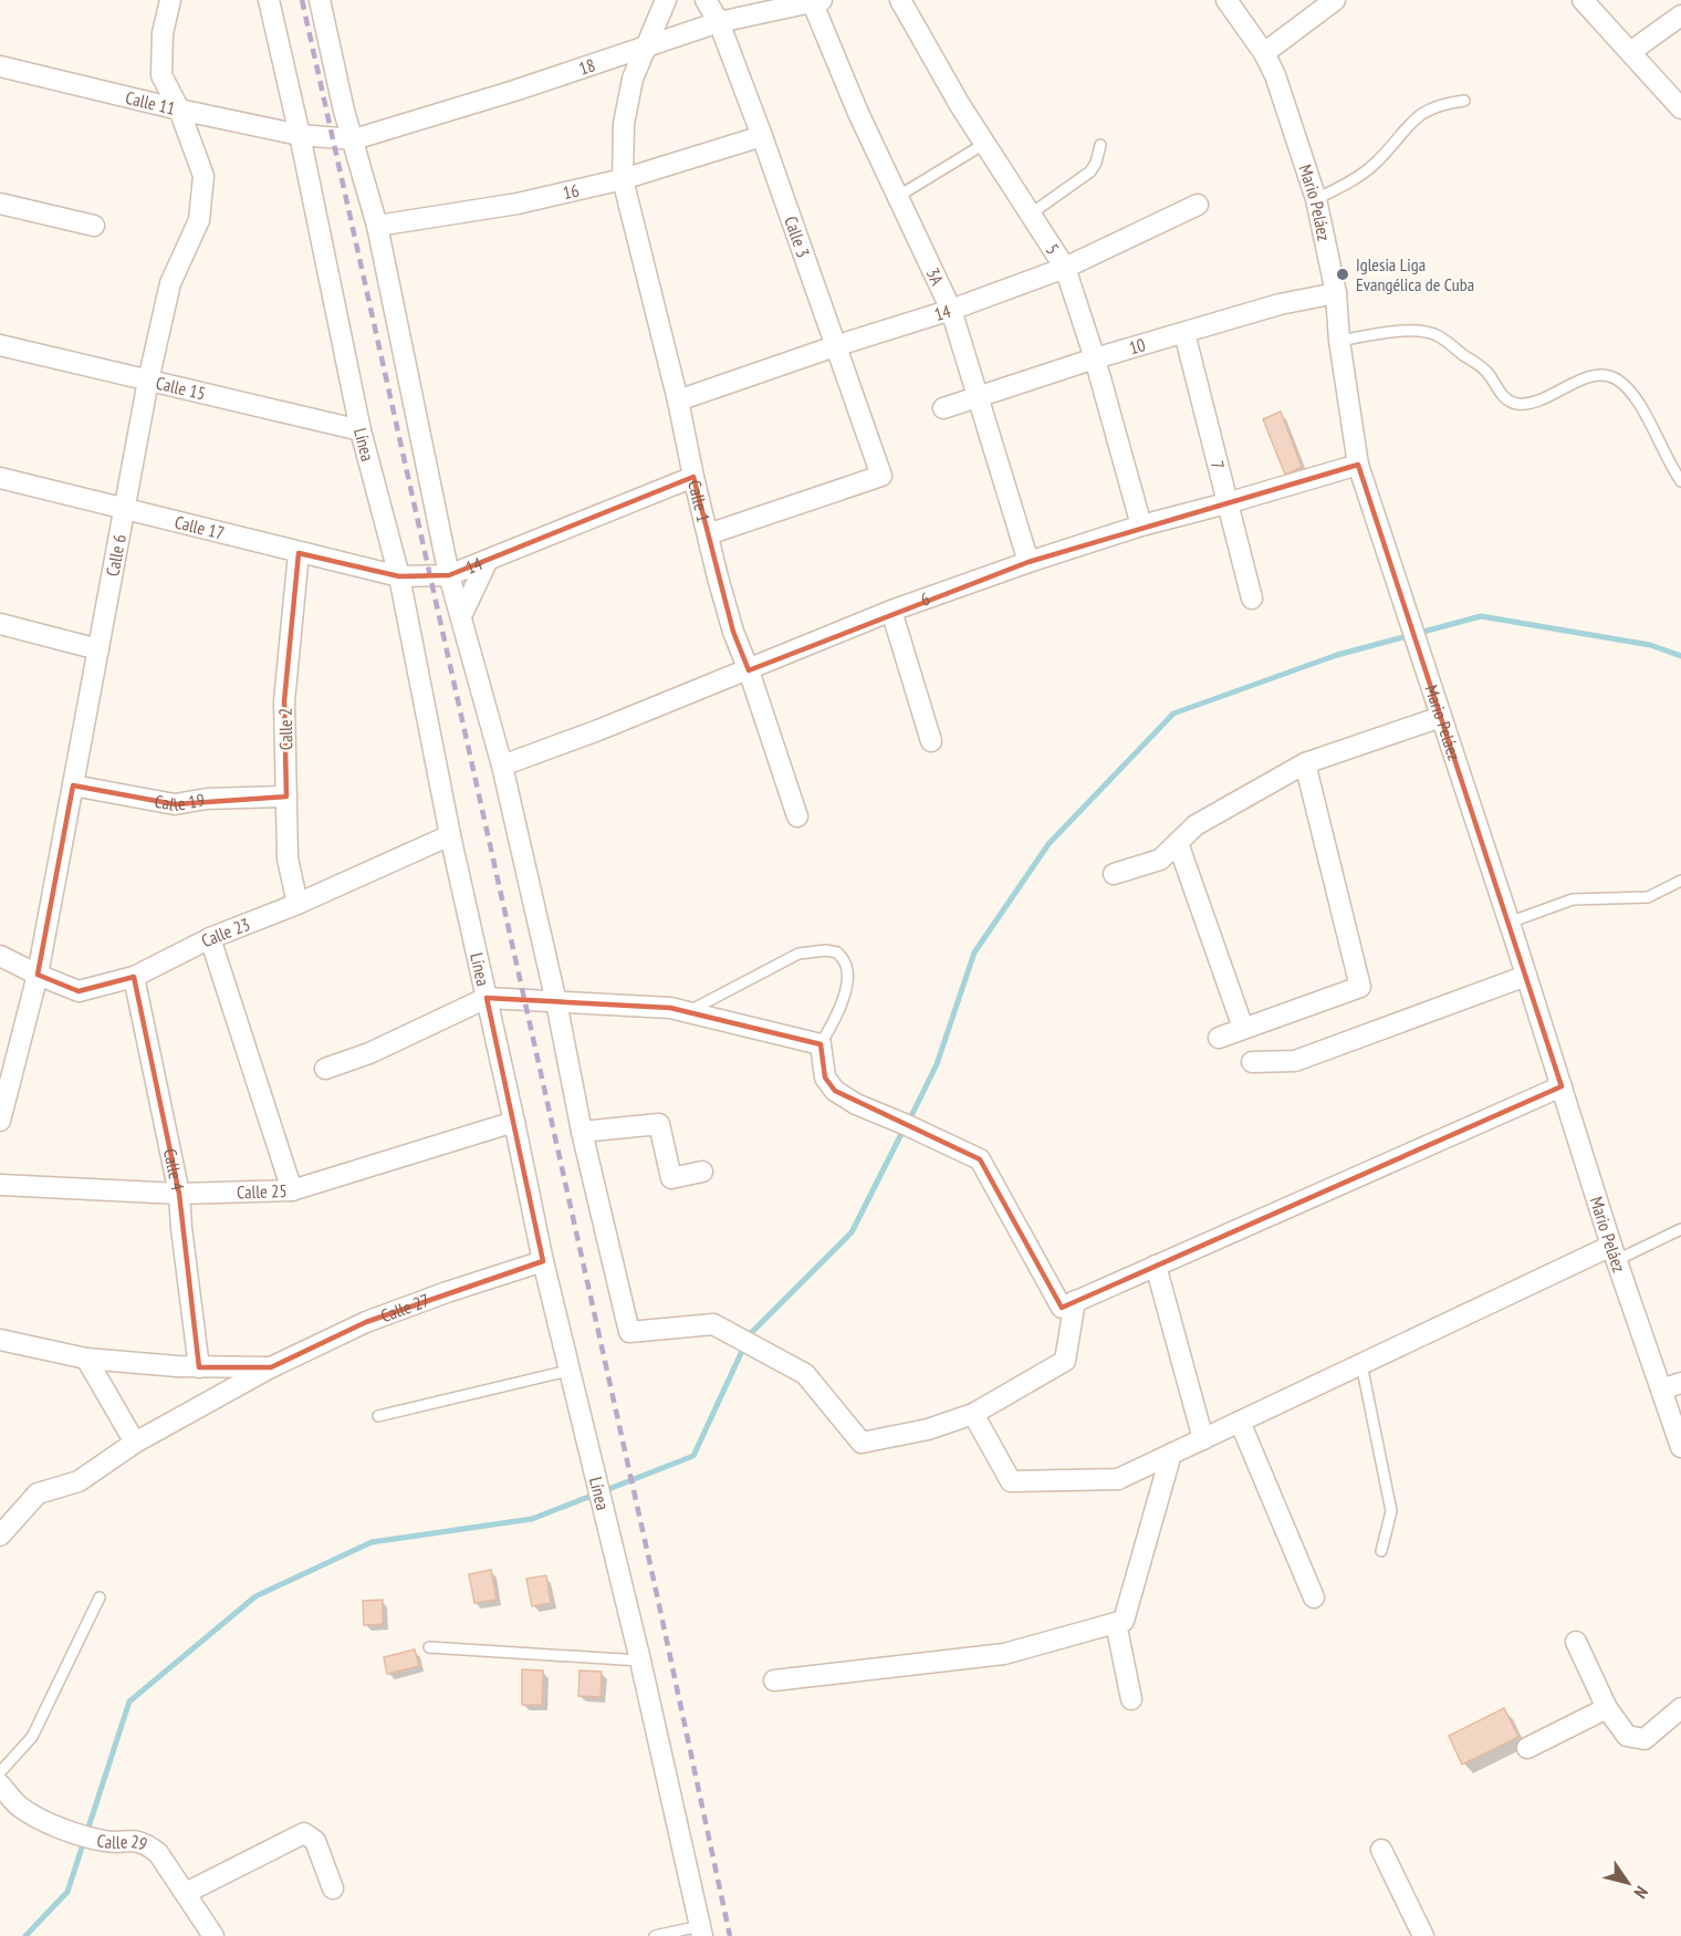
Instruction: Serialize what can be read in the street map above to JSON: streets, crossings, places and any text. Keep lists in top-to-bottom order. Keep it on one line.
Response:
{"streets":{"street":["18","Calle 11","16","Mario Peláez","Calle 3","5","3A","14","10","Calle 15","Línea","7","Calle 1","Calle 17","Calle 6","6","Calle 2","Calle 19","Calle 23","Calle 4","Calle 25","Calle 27","Calle 29"]},"crossings":[["18","Calle 11"],["18","Calle 3"],["18","3A"],["18","Calle 1"],["Calle 11","Línea"],["Calle 11","Calle 6"],["16","Calle 3"],["16","Calle 1"],["Mario Peláez","10"],["Mario Peláez","6"],["Calle 3","14"],["Calle 3","Calle 1"],["5","14"],["5","10"],["5","6"],["3A","14"],["3A","10"],["3A","6"],["14","Línea"],["14","Calle 1"],["14","Calle 17"],["10","7"],["Calle 15","Línea"],["Calle 15","Calle 6"],["Línea","Calle 17"],["Línea","Calle 23"],["Línea","Calle 25"],["Línea","Calle 27"],["7","6"],["Calle 1","6"],["Calle 17","Calle 6"],["Calle 17","Calle 2"],["Calle 6","Calle 19"],["Calle 6","Calle 23"],["Calle 2","Calle 19"],["Calle 2","Calle 23"],["Calle 23","Calle 4"],["Calle 4","Calle 25"],["Calle 4","Calle 27"]],"places":["Iglesia Liga Evangélica de Cuba"],"north":"bottom right"}
